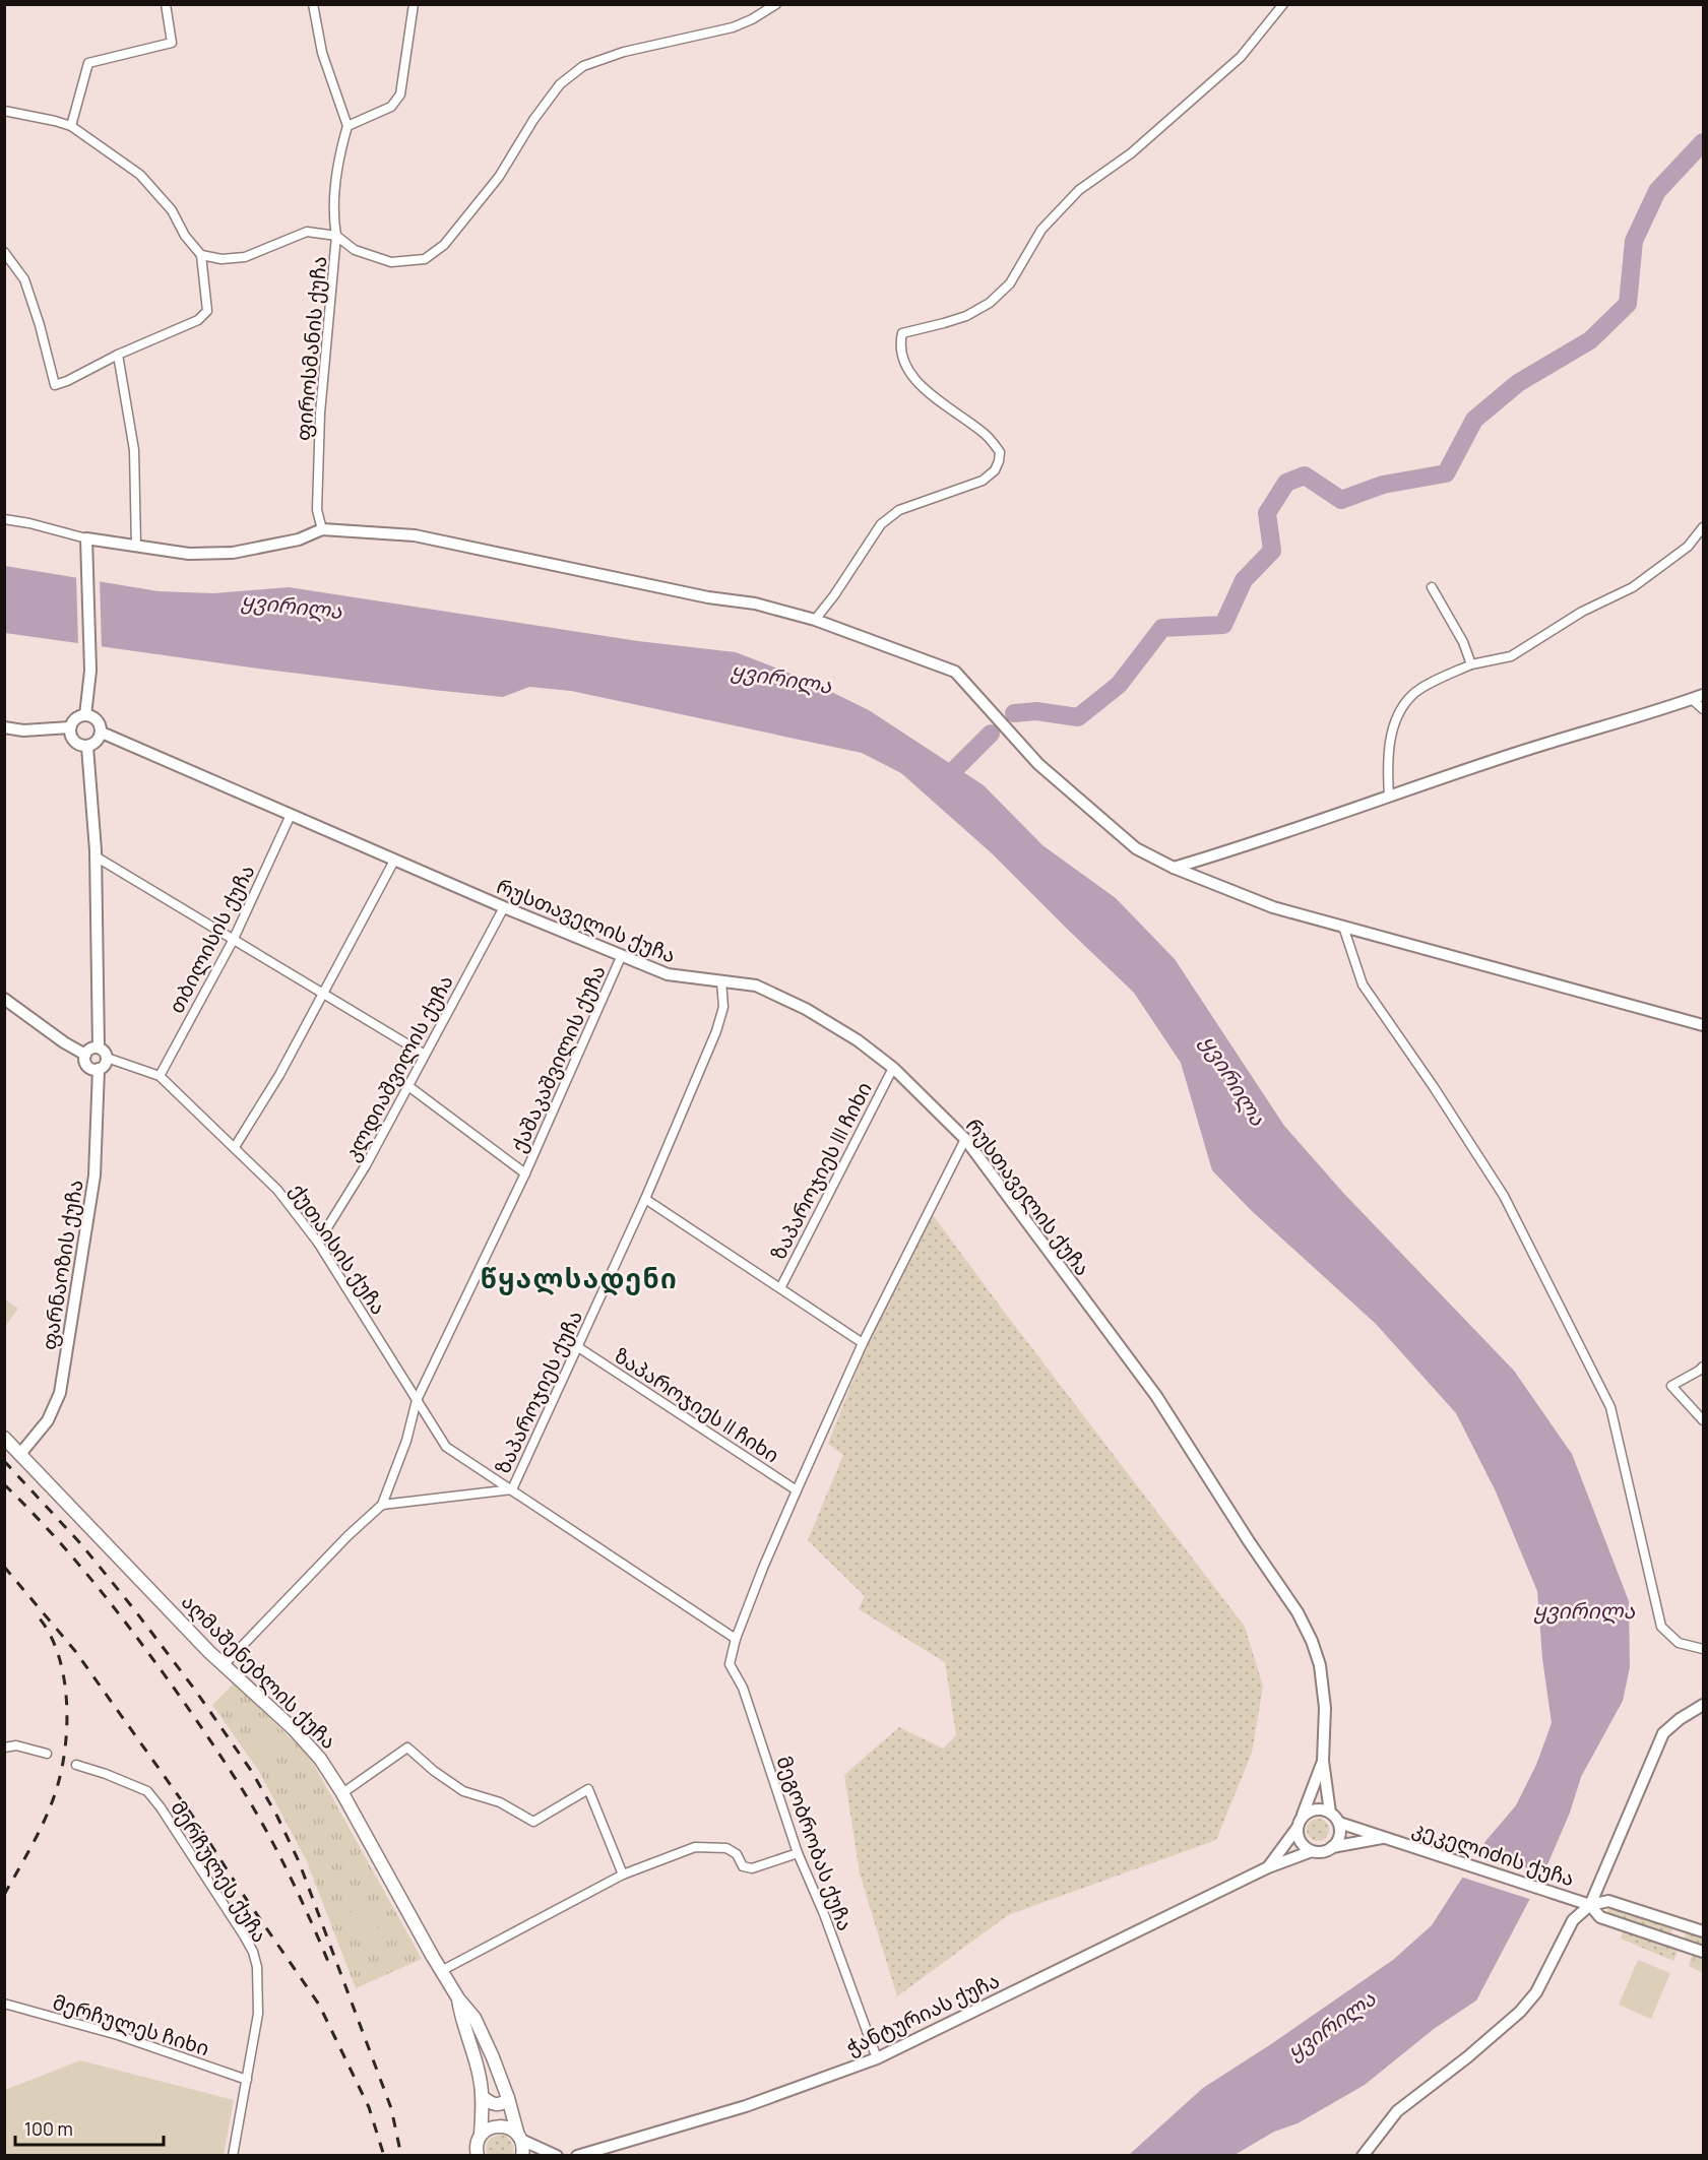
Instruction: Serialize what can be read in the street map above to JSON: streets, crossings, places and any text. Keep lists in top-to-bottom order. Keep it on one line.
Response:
{"streets":{"main road":["აღმაშენებლის ქუჩა"],"street":["ფიროსმანის ქუჩა","რუსთაველის ქუჩა","თბილისის ქუჩა","ქაშაკაშვილის ქუჩა","კლდიაშვილის ქუჩა","ზაპაროჯიეს III ჩიხი","ქუთაისის ქუჩა","ფარნაოზის ქუჩა","ზაპაროჯიეს ქუჩა","ზაპაროჯიეს II ჩიხი","მეგობრობას ქუჩა","კეკელიძის ქუჩა","მერჩულეს ქუჩა","ჭანტურიას ქუჩა","მერჩულეს ჩიხი"]},"crossings":[["რუსთაველის ქუჩა","თბილისის ქუჩა"],["რუსთაველის ქუჩა","ქაშაკაშვილის ქუჩა"],["რუსთაველის ქუჩა","კლდიაშვილის ქუჩა"],["რუსთაველის ქუჩა","ზაპაროჯიეს III ჩიხი"],["რუსთაველის ქუჩა","ზაპაროჯიეს ქუჩა"],["რუსთაველის ქუჩა","კეკელიძის ქუჩა"],["რუსთაველის ქუჩა","ჭანტურიას ქუჩა"],["თბილისის ქუჩა","ქუთაისის ქუჩა"],["ქაშაკაშვილის ქუჩა","კლდიაშვილის ქუჩა"],["ქაშაკაშვილის ქუჩა","ქუთაისის ქუჩა"],["ქაშაკაშვილის ქუჩა","ზაპაროჯიეს ქუჩა"],["კლდიაშვილის ქუჩა","ქუთაისის ქუჩა"],["ზაპაროჯიეს III ჩიხი","ზაპაროჯიეს ქუჩა"],["ქუთაისის ქუჩა","ფარნაოზის ქუჩა"],["ქუთაისის ქუჩა","ზაპაროჯიეს ქუჩა"],["ქუთაისის ქუჩა","მეგობრობას ქუჩა"],["ფარნაოზის ქუჩა","აღმაშენებლის ქუჩა"],["ზაპაროჯიეს ქუჩა","ზაპაროჯიეს II ჩიხი"],["მეგობრობას ქუჩა","ჭანტურიას ქუჩა"],["კეკელიძის ქუჩა","ჭანტურიას ქუჩა"],["მერჩულეს ქუჩა","მერჩულეს ჩიხი"]],"districts":["წყალსადენი"],"water":["ყვირილა"],"scale_bar":"100 m"}
